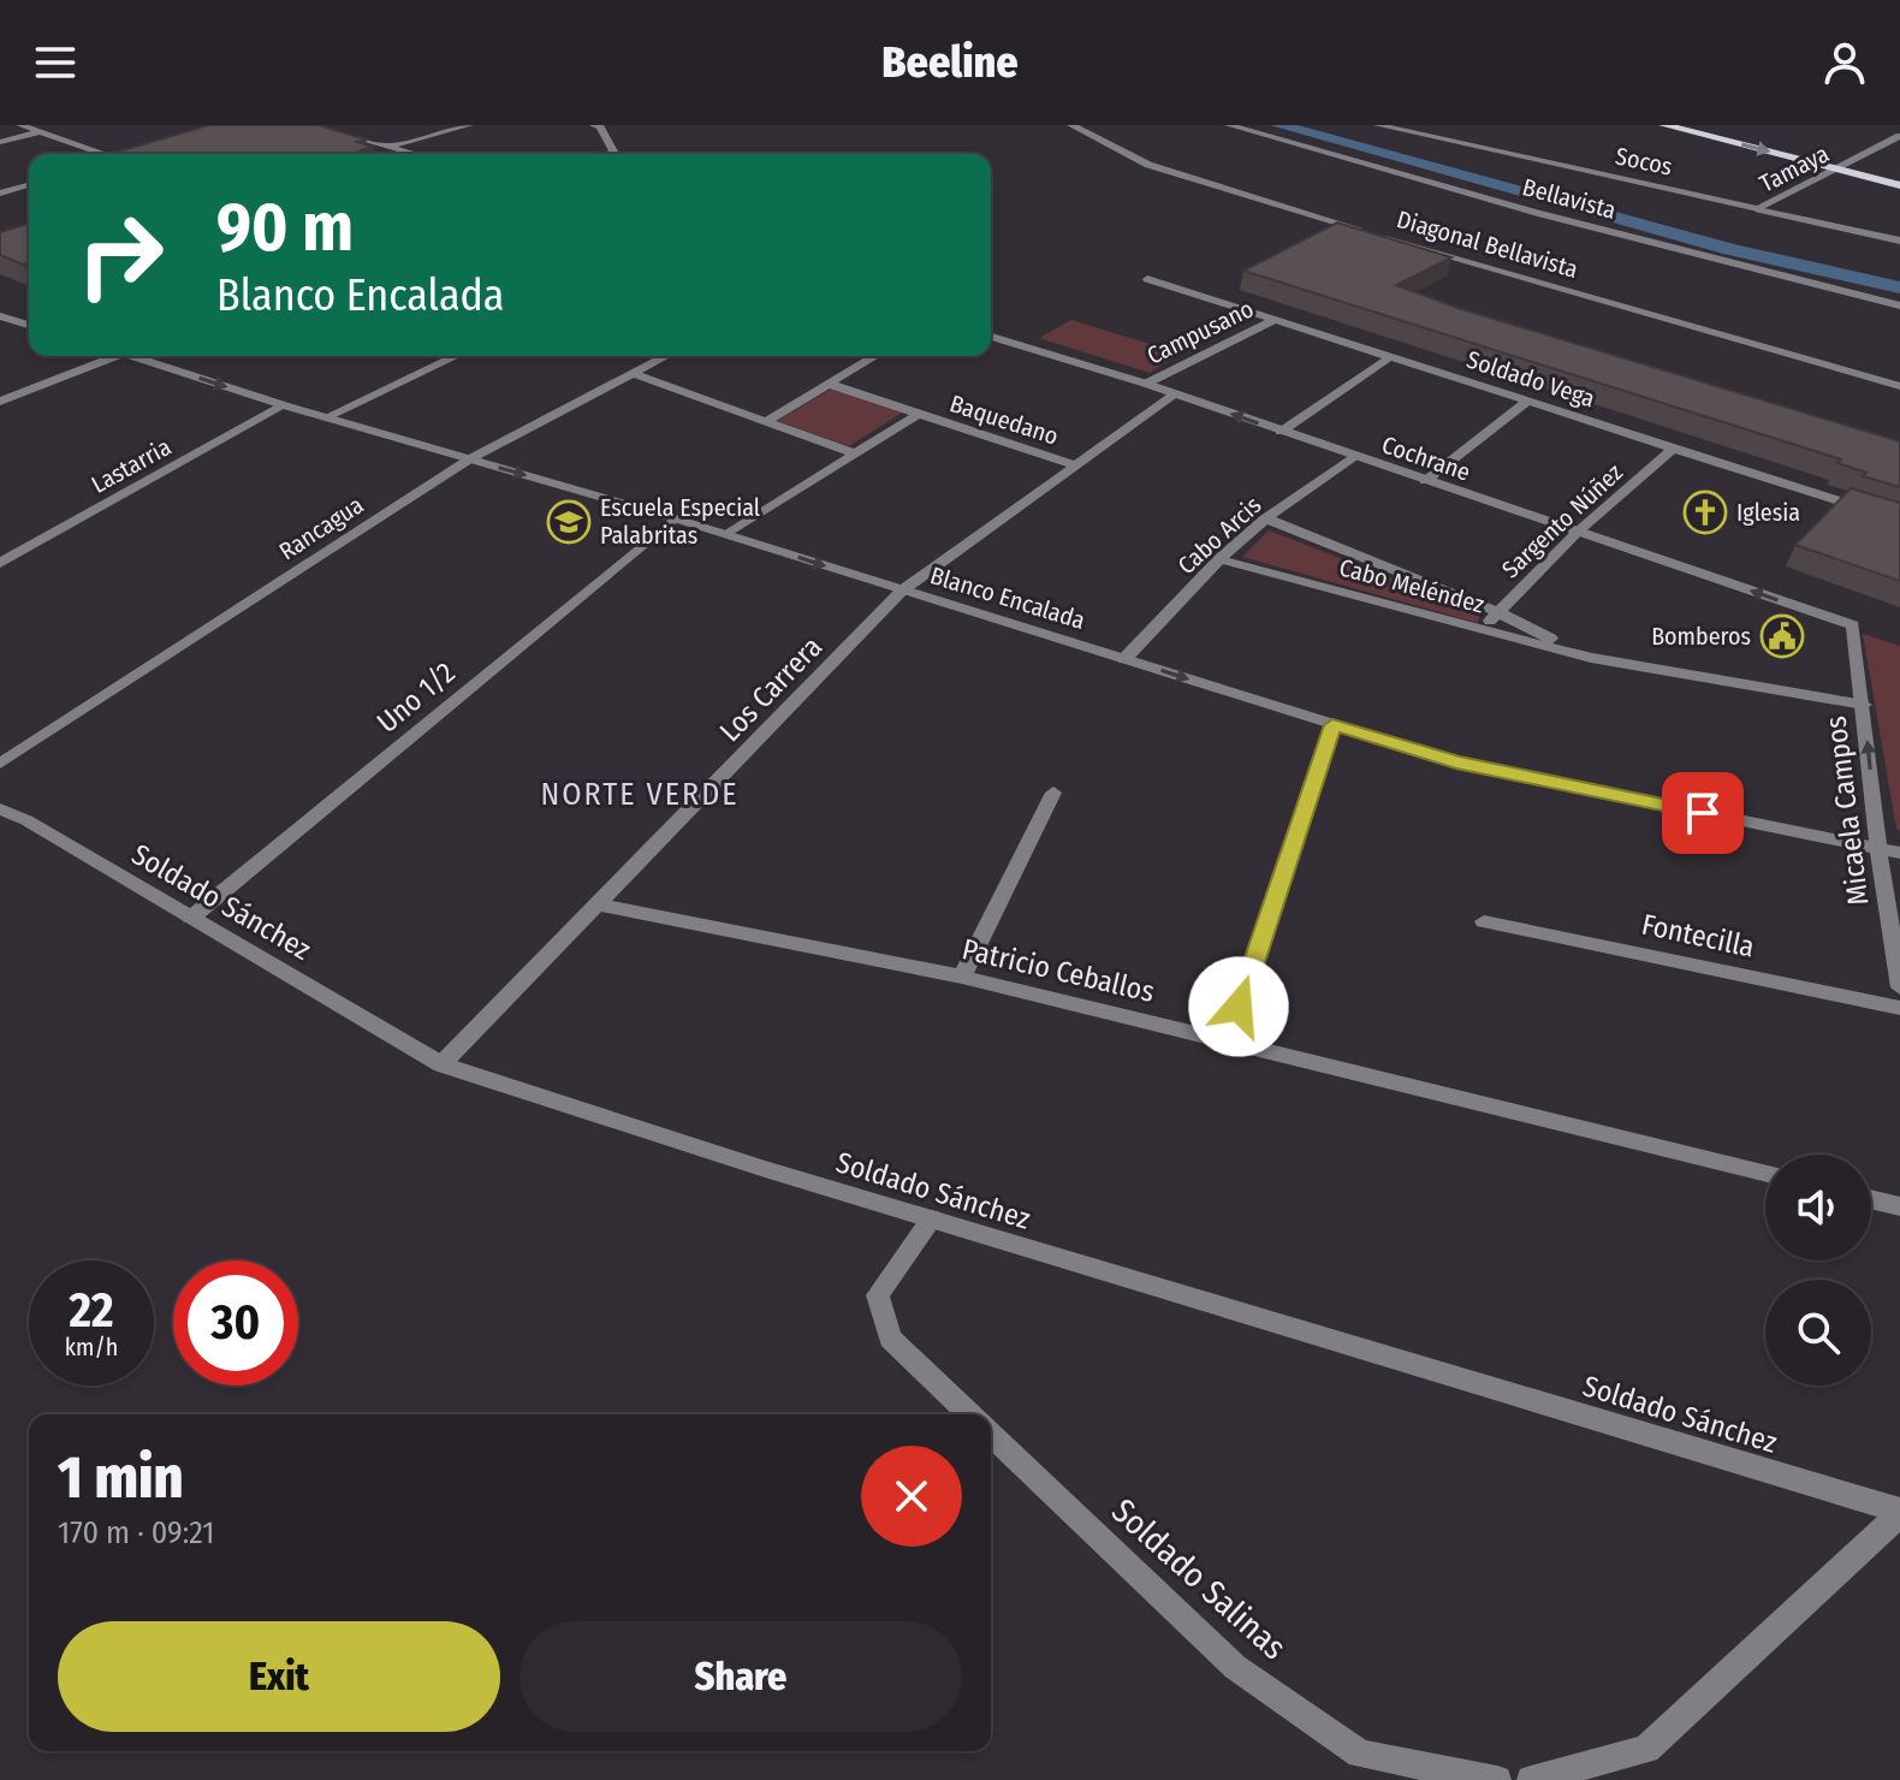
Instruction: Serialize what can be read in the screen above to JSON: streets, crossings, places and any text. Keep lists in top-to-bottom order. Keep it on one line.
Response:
{"streets":{"street":["Socos","Tamaya","Bellavista","Diagonal Bellavista","Campusano","Soldado Vega","Baquedano","Cochrane","Lastarria","Sargento Núñez","Rancagua","Cabo Arcis","Cabo Meléndez","Blanco Encalada","Los Carrera","Uno 1/2","Micaela Campos","Soldado Sánchez","Fontecilla","Patricio Ceballos","Soldado Salinas"]},"crossings":[["Socos","Tamaya"],["Campusano","Soldado Vega"],["Campusano","Cochrane"],["Soldado Vega","Sargento Núñez"],["Baquedano","Blanco Encalada"],["Baquedano","Los Carrera"],["Cochrane","Sargento Núñez"],["Cochrane","Cabo Arcis"],["Cochrane","Los Carrera"],["Cochrane","Micaela Campos"],["Lastarria","Blanco Encalada"],["Sargento Núñez","Cabo Meléndez"],["Rancagua","Blanco Encalada"],["Cabo Arcis","Cabo Meléndez"],["Cabo Arcis","Blanco Encalada"],["Cabo Meléndez","Micaela Campos"],["Blanco Encalada","Los Carrera"],["Blanco Encalada","Uno 1/2"],["Blanco Encalada","Micaela Campos"],["Los Carrera","Soldado Sánchez"],["Los Carrera","Patricio Ceballos"],["Uno 1/2","Soldado Sánchez"]],"one_way":["Cochrane","Blanco Encalada","Micaela Campos"],"districts":["NORTE VERDE"],"places":{"church":["Iglesia"],"school or university":["Escuela Especial Palabritas"],"public building":["Bomberos"]},"page":{"header":"Beeline","turn":["90 m","Blanco Encalada"],"speed":"22 km/h","limit":"30","heading":["1 min","170 m · 09:21"],"buttons":["Exit","Share"]}}
